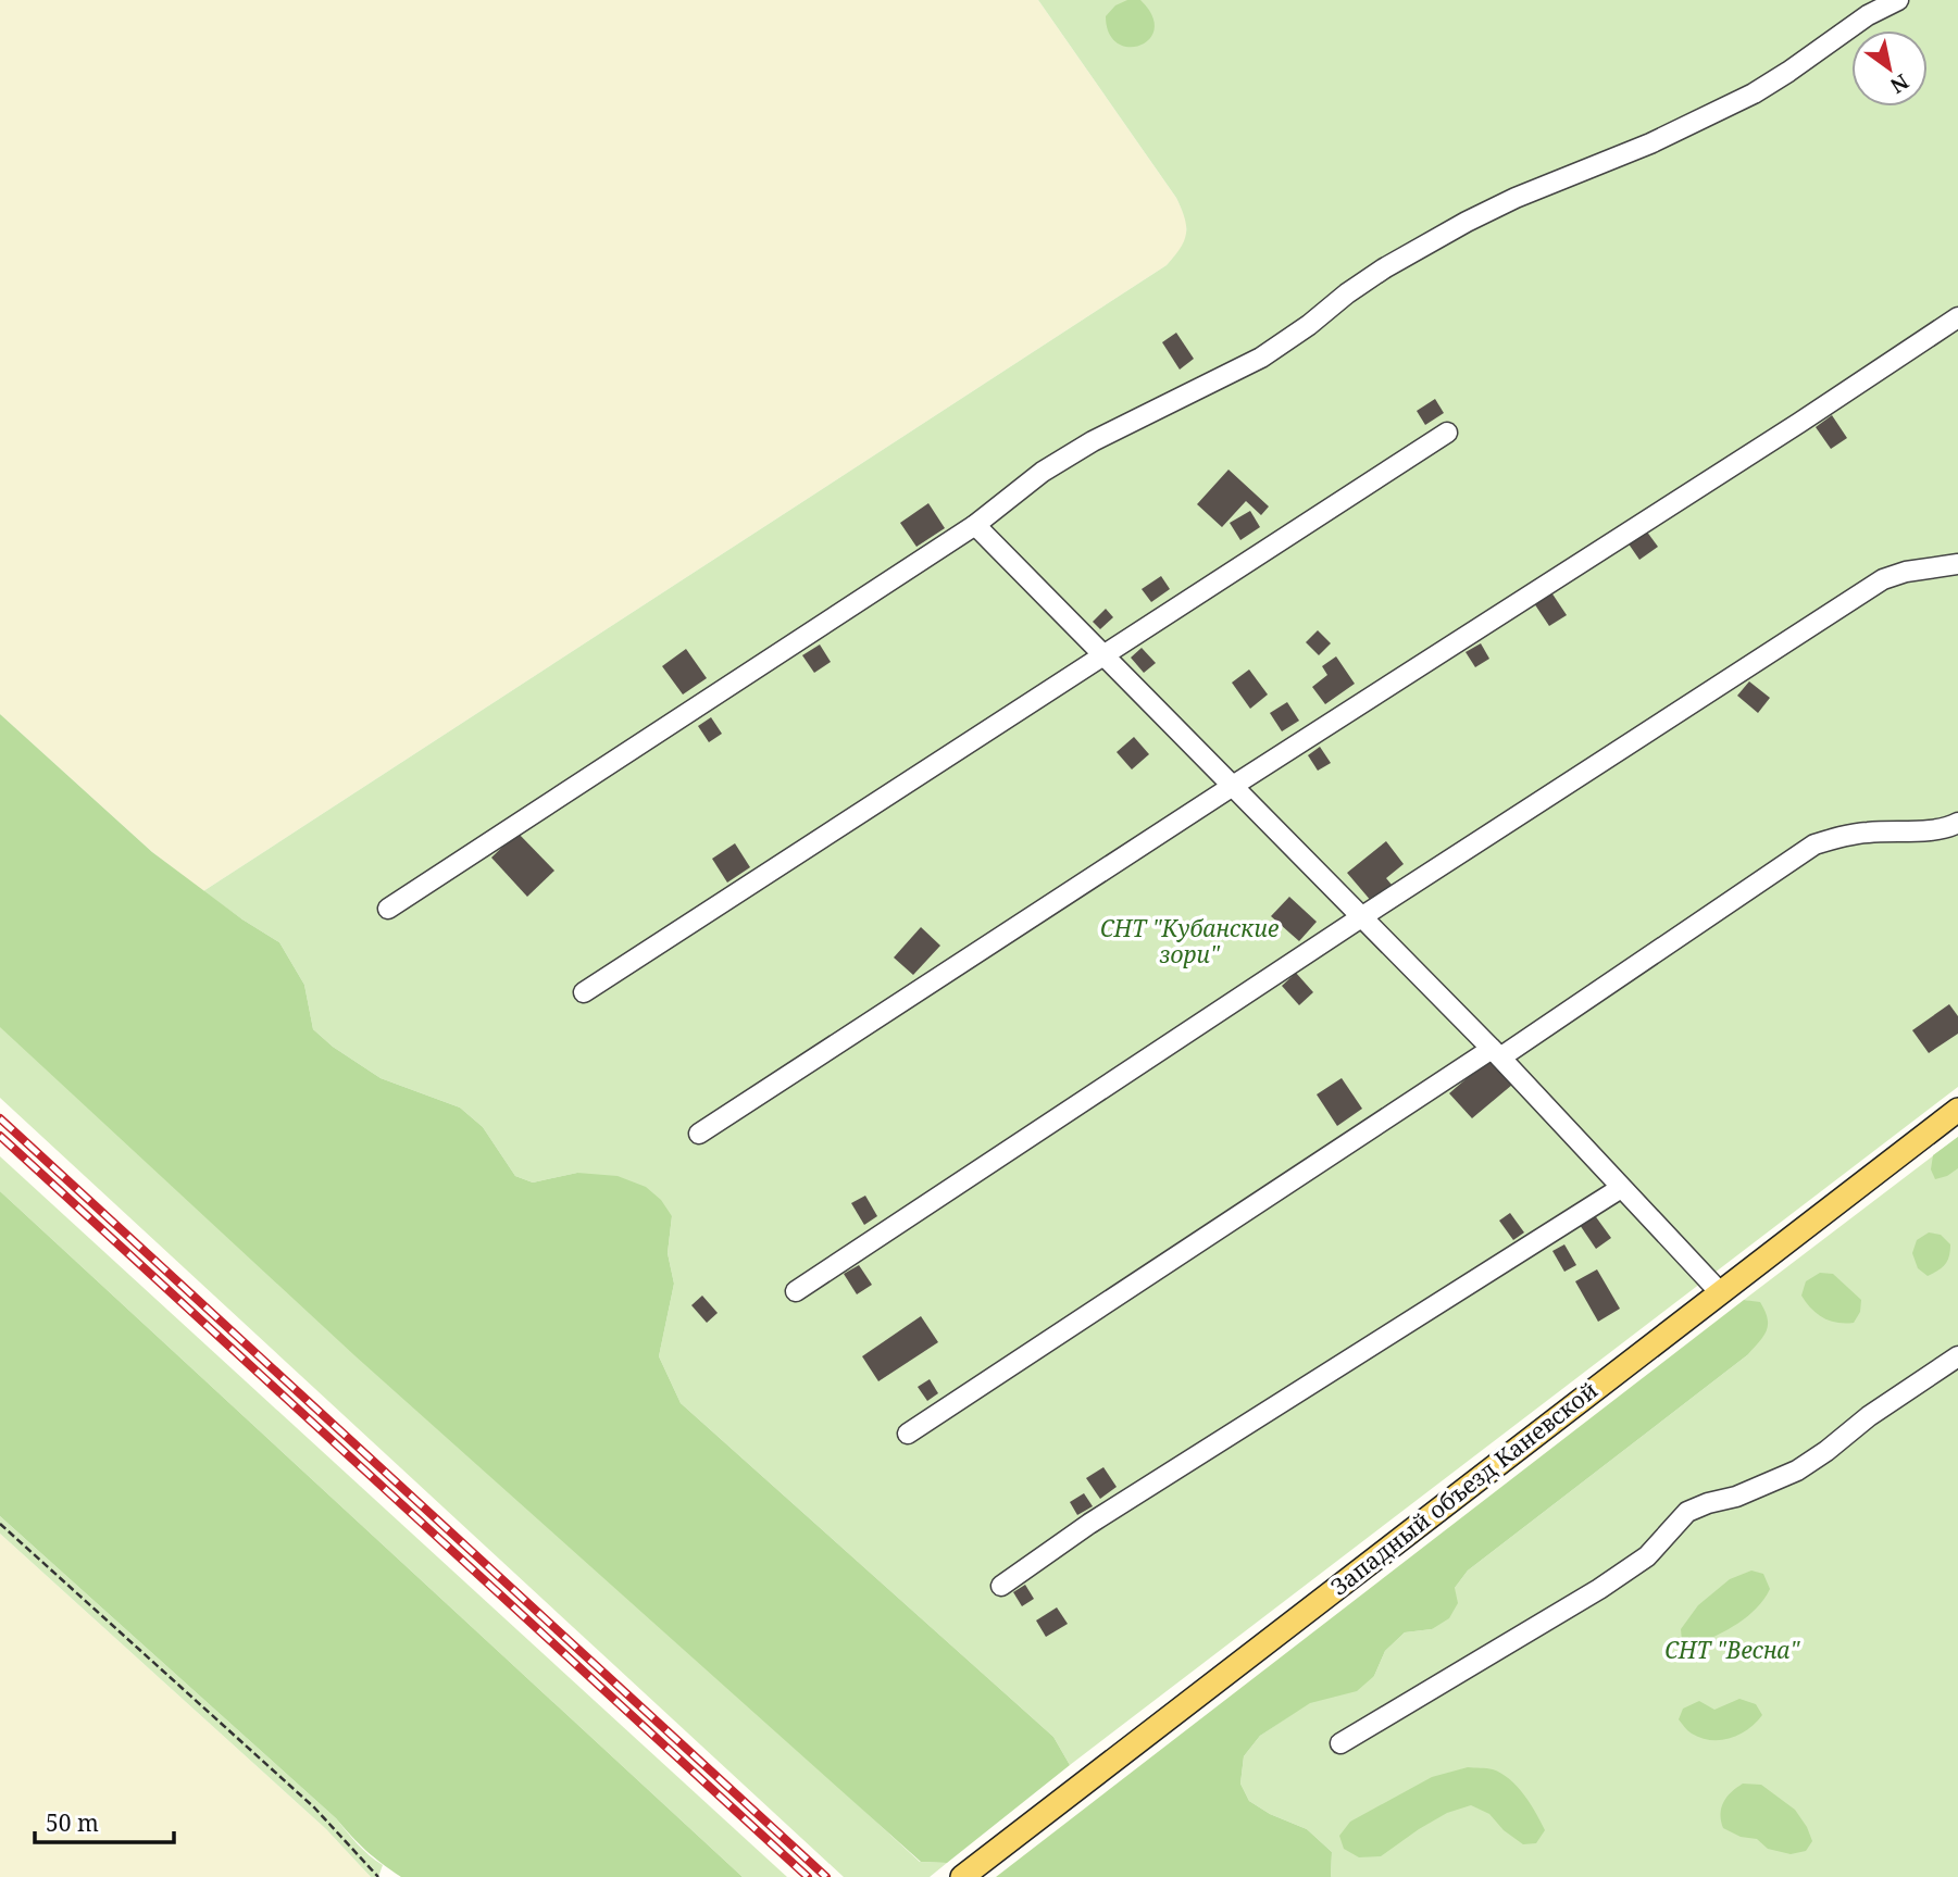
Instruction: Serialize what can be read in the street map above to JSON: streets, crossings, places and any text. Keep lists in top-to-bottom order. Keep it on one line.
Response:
{"streets":{"main road":["Западный объезд Каневской"]},"parks":["СНТ \"Кубанские зори\"","СНТ \"Весна\""],"scale_bar":"50 m","north":"bottom right"}
